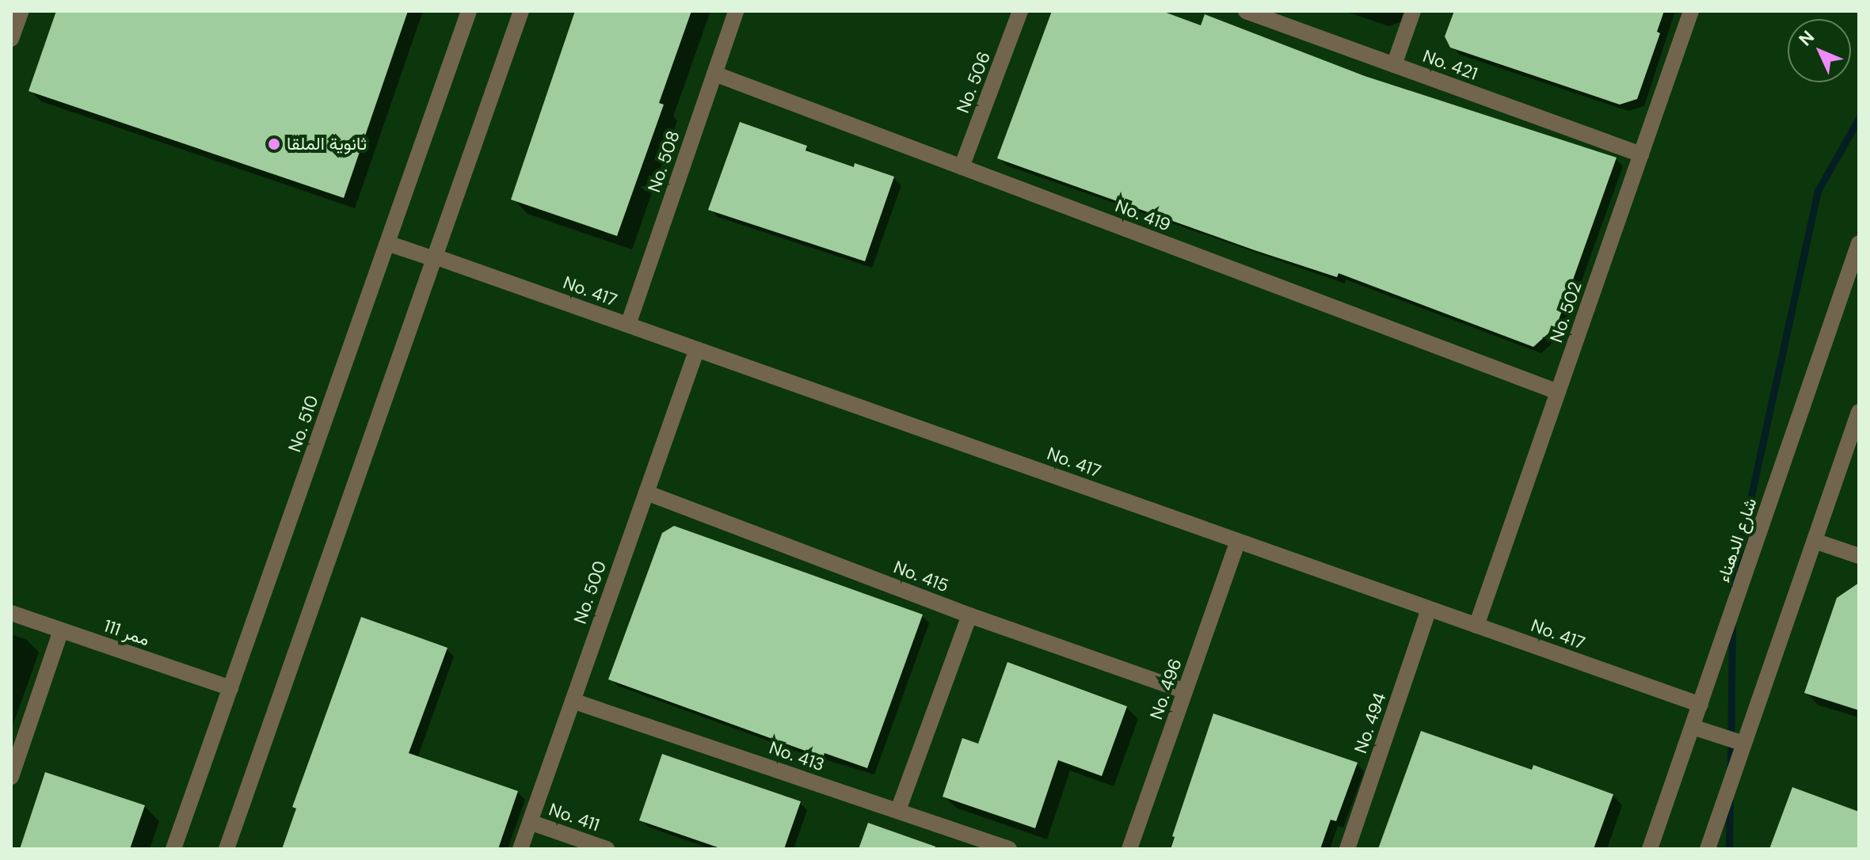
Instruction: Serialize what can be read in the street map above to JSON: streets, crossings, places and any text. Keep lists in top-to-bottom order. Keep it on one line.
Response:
{"streets":{"street":["No. 421","No. 506","No. 508","No. 419","No. 417","No. 502","No. 510","شارع الدهناء","No. 415","No. 500","ممر 111","No. 496","No. 494","No. 413","No. 411"]},"crossings":[["No. 421","No. 502"],["No. 506","No. 419"],["No. 508","No. 419"],["No. 508","No. 417"],["No. 419","No. 502"],["No. 417","No. 502"],["No. 417","No. 510"],["No. 417","شارع الدهناء"],["No. 417","No. 500"],["No. 417","No. 496"],["No. 417","No. 494"],["No. 510","ممر 111"],["No. 415","No. 500"],["No. 415","No. 496"],["No. 500","No. 413"],["No. 500","No. 411"]],"places":["ثانوية الملقا"],"north":"top left"}
